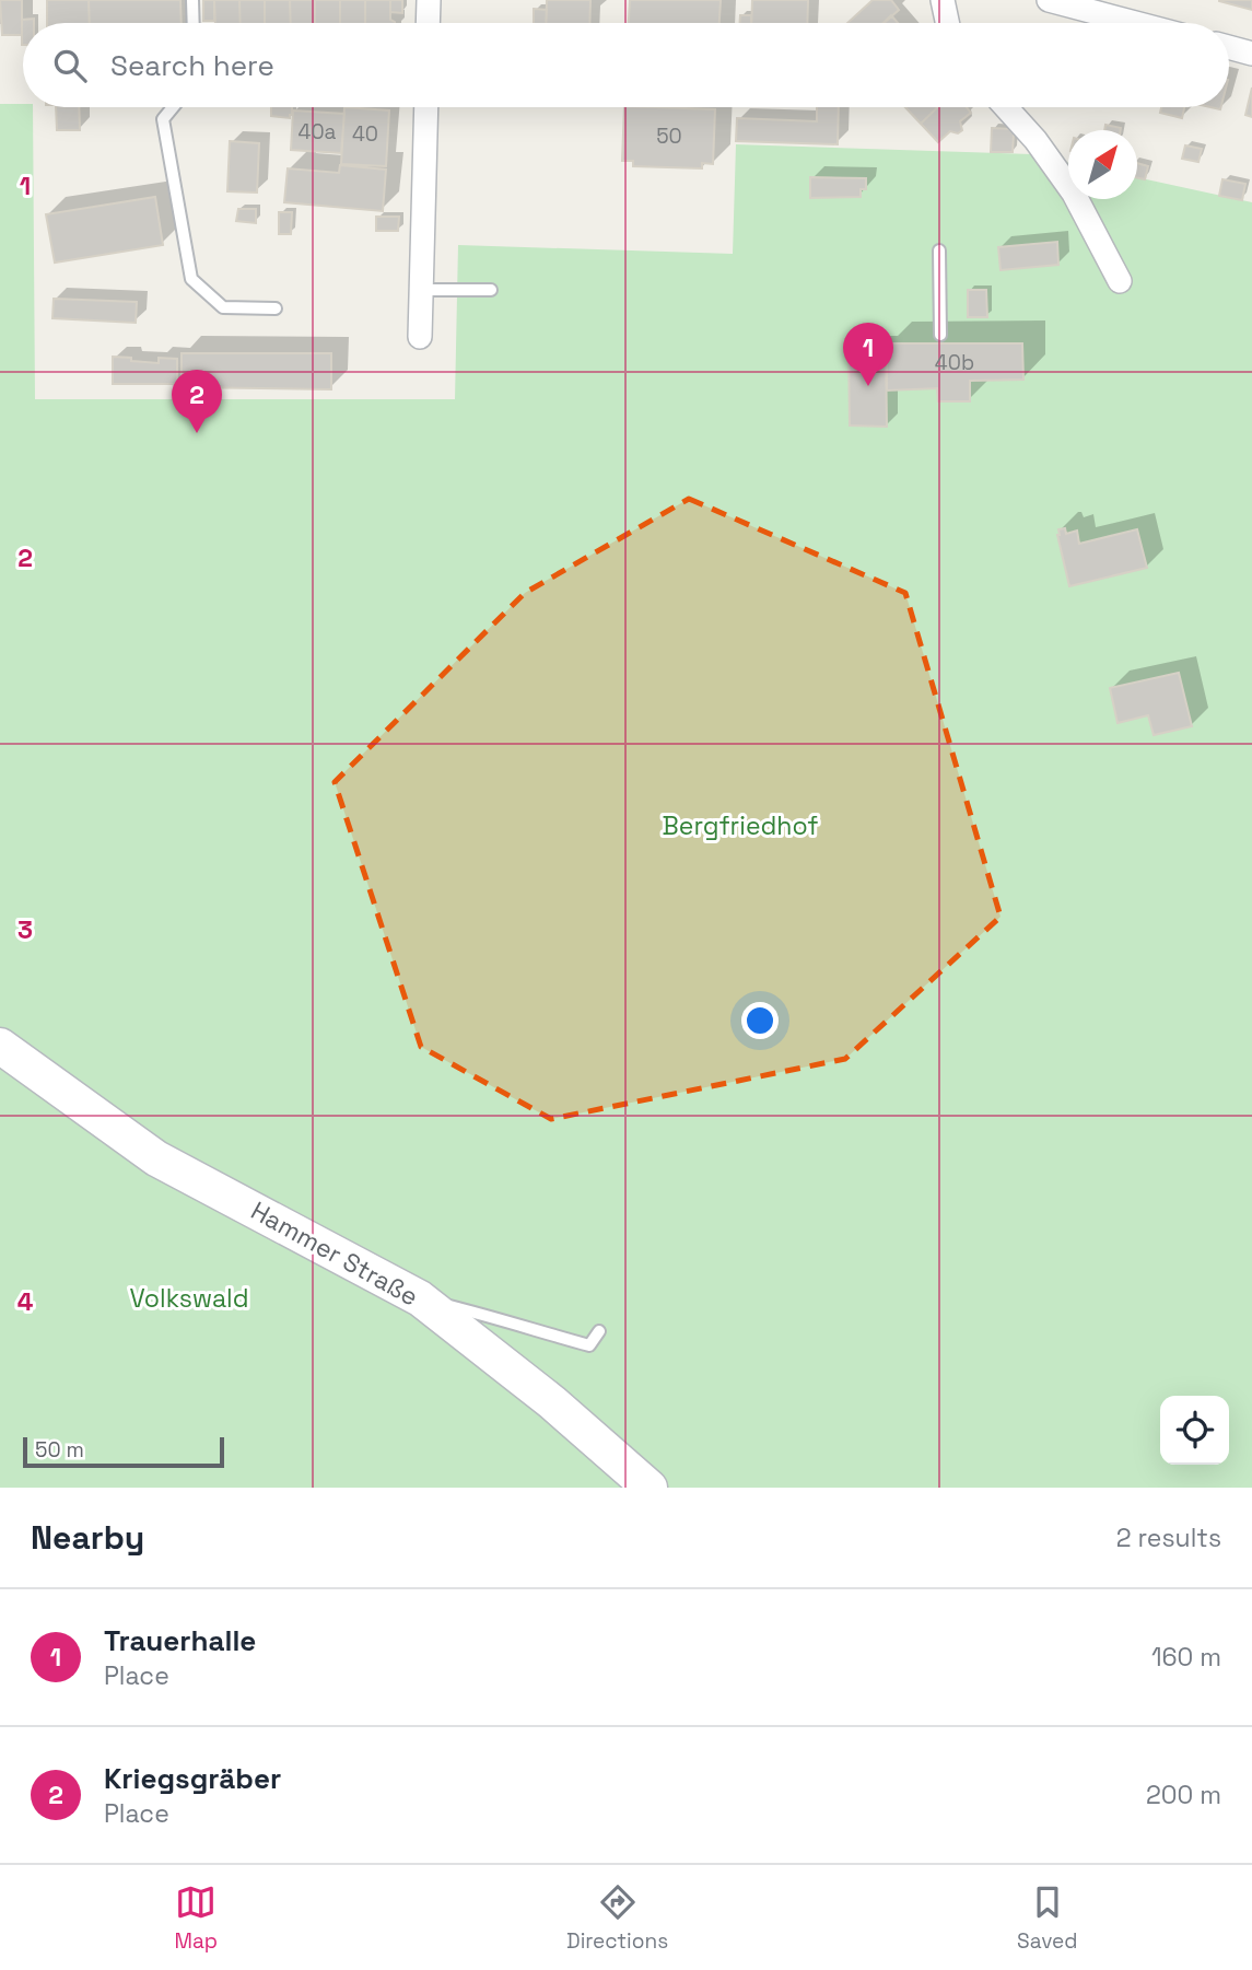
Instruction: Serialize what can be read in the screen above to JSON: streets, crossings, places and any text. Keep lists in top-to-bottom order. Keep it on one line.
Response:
{"streets":{"main road":["Hammer Straße"]},"parks":["Bergfriedhof","Volkswald"],"house_numbers":["40a","40","50","40b"],"scale_bar":"50 m","north":"top right","page":{"search":"Search here","pins":["1","2"],"scale":"50 m","heading":["Nearby","2 results"],"list":[{"mark":"1","name":"Trauerhalle","note":"Place","value":"160 m"},{"mark":"2","name":"Kriegsgräber","note":"Place","value":"200 m"}],"nav":["Map","Directions","Saved"]},"grid":{"rows":["1","2","3","4"]}}
